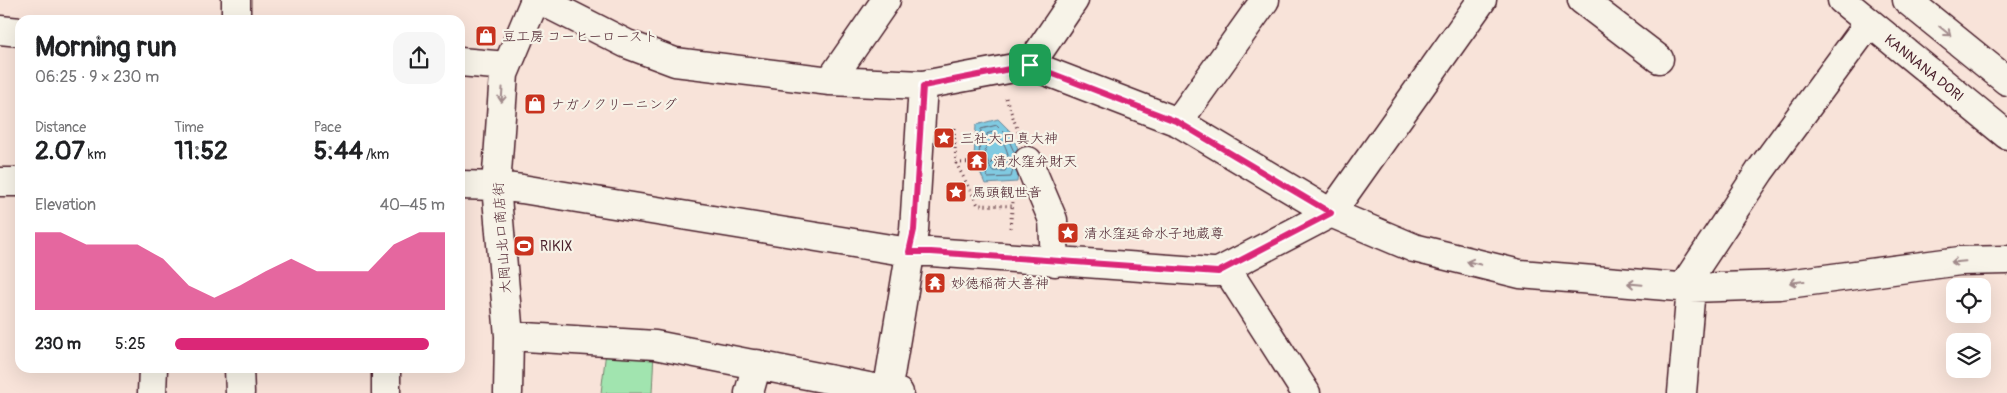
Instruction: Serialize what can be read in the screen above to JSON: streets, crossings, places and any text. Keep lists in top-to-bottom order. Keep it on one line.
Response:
{"streets":{"street":["KANNANA DORI","大岡山北口商店街"]},"places":{"shop":["豆工房 コーヒーロースト","ナガノクリーニング"],"place":["三社大口真大神","馬頭観世音","清水窪延命水子地蔵尊"],"temple":["清水窪弁財天","妙徳稲荷大善神"],"sports":["RIKIX"]},"page":{"heading":["Morning run","06:25 · 9 × 230 m"],"stats":[["Distance","2.07 km"],["Time","11:52"],["Pace","5:44 /km"]],"chart":["Elevation","40–45 m"],"list":[{"name":"230 m","note":"5:25"}]}}
